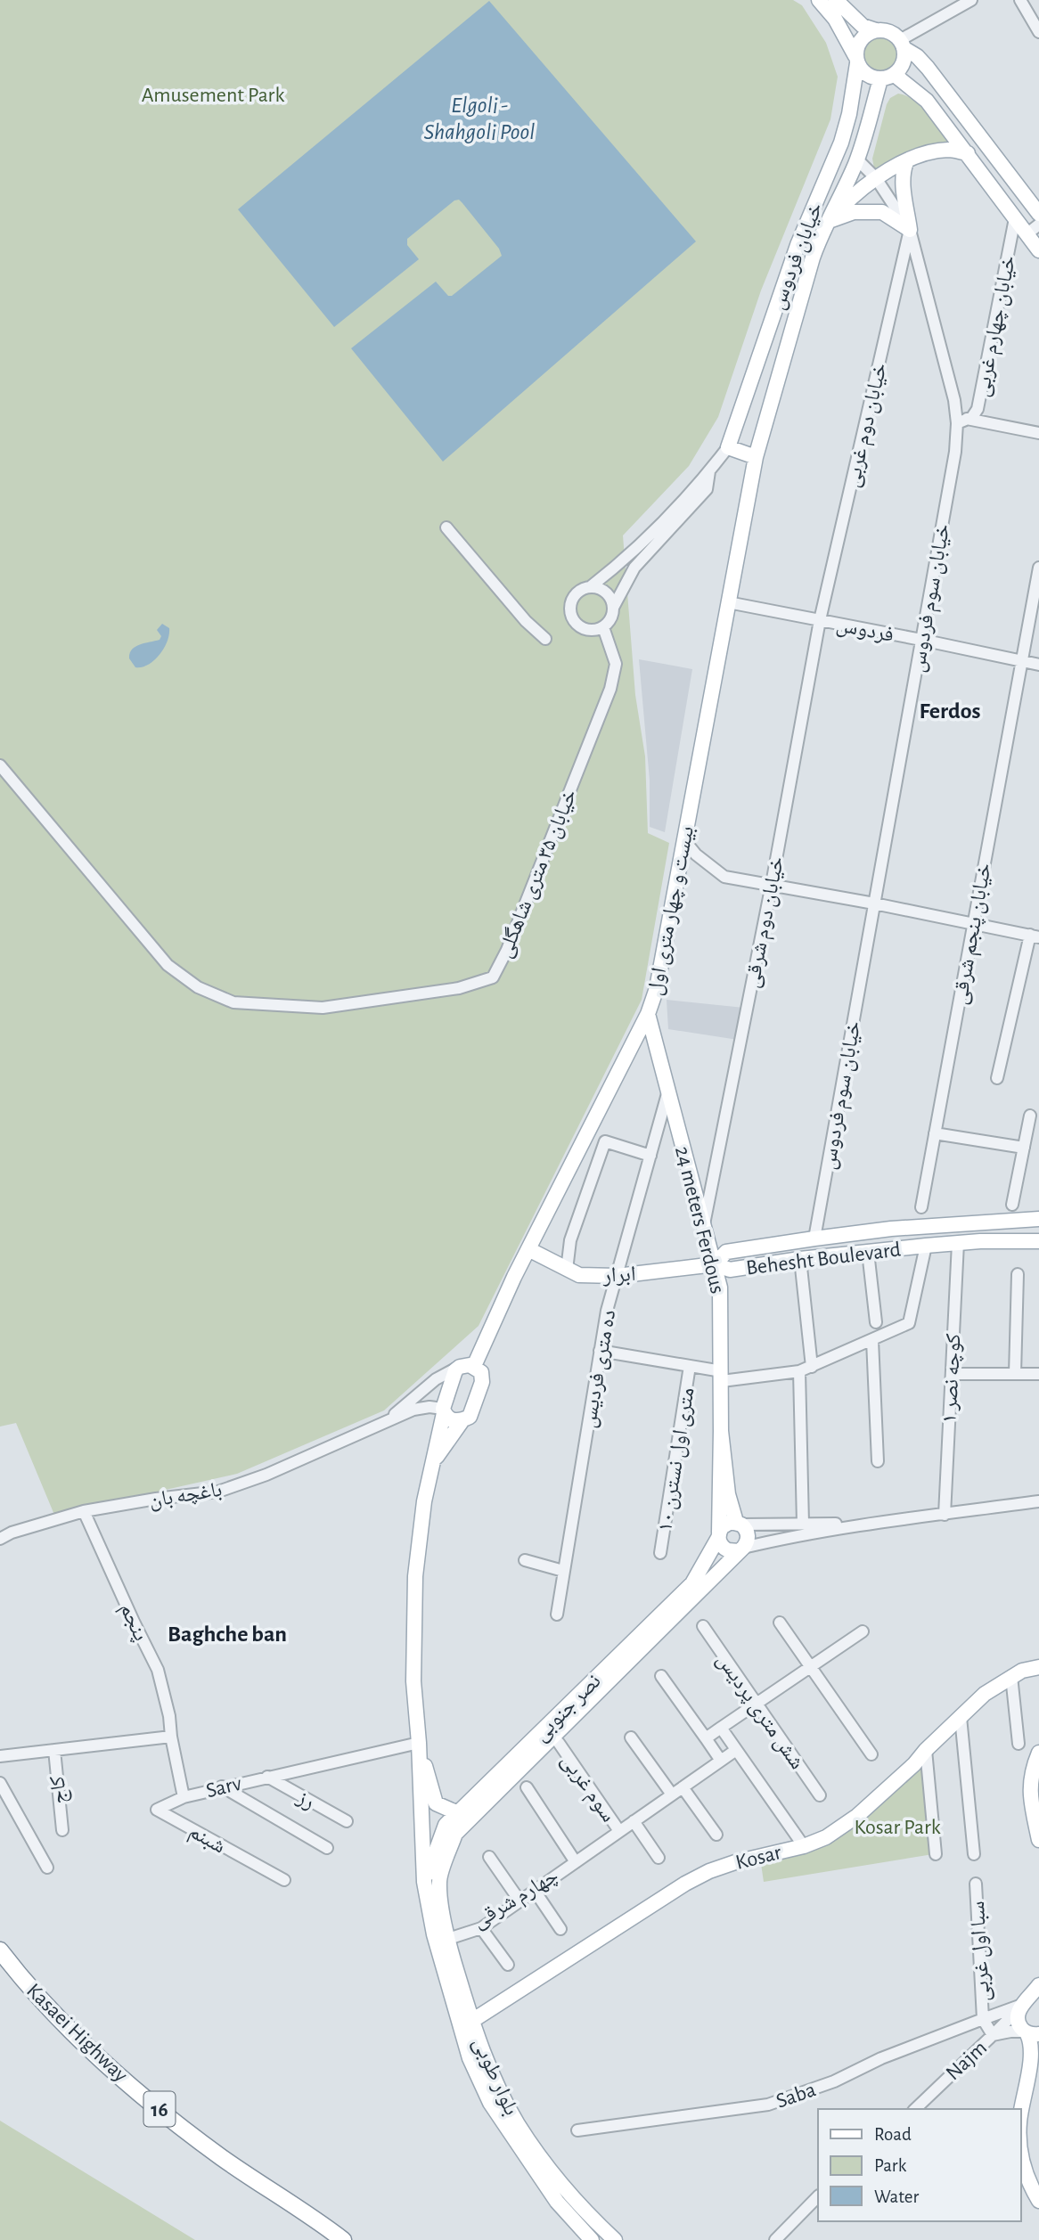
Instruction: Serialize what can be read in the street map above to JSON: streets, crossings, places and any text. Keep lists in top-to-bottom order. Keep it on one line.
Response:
{"streets":{"highway":["Kasaei Highway","16"],"main road":["خیابان فردوس","بیست و چهار متری اول","24 meters Ferdous","Behesht Boulevard","ابرار","نصر جنوبی","Kosar","بلوار طوبی"],"street":["خیابان چهارم غربی","خیابان دوم غربی","خیابان سوم فردوس","فردوس","خیابان ۳۵ متری شاهگلی","خیابان دوم شرقی","خیابان پنجم شرقی","ده متری فردیس","کوچه نصر ۱","۱۰ متری اول نسترن","باغچه بان","پنجم","شش متری پردیس","Sarv","سوم غربی","کاج","رز","شبنم","چهارم شرقی","سبا اول غربی","Najm","Saba"]},"crossings":[["خیابان فردوس","خیابان سوم فردوس"],["خیابان فردوس","بیست و چهار متری اول"],["خیابان چهارم غربی","خیابان سوم فردوس"],["خیابان دوم غربی","خیابان سوم فردوس"],["خیابان دوم غربی","فردوس"],["خیابان دوم غربی","خیابان دوم شرقی"],["خیابان سوم فردوس","فردوس"],["خیابان سوم فردوس","Behesht Boulevard"],["فردوس","بیست و چهار متری اول"],["فردوس","خیابان دوم شرقی"],["فردوس","خیابان پنجم شرقی"],["بیست و چهار متری اول","24 meters Ferdous"],["بیست و چهار متری اول","ابرار"],["خیابان دوم شرقی","24 meters Ferdous"],["24 meters Ferdous","Behesht Boulevard"],["24 meters Ferdous","ابرار"],["24 meters Ferdous","ده متری فردیس"],["24 meters Ferdous","نصر جنوبی"],["Behesht Boulevard","ابرار"],["Behesht Boulevard","کوچه نصر ۱"],["ابرار","ده متری فردیس"],["باغچه بان","پنجم"],["پنجم","Sarv"],["نصر جنوبی","بلوار طوبی"],["Sarv","رز"],["Sarv","شبنم"],["Kosar","بلوار طوبی"],["چهارم شرقی","بلوار طوبی"],["سبا اول غربی","Saba"],["Najm","Saba"]],"districts":["Ferdos","Baghche ban"],"water":["Elgoli - Shahgoli Pool"],"parks":["Amusement Park","Kosar Park"],"legend":["Road","Park","Water"]}
